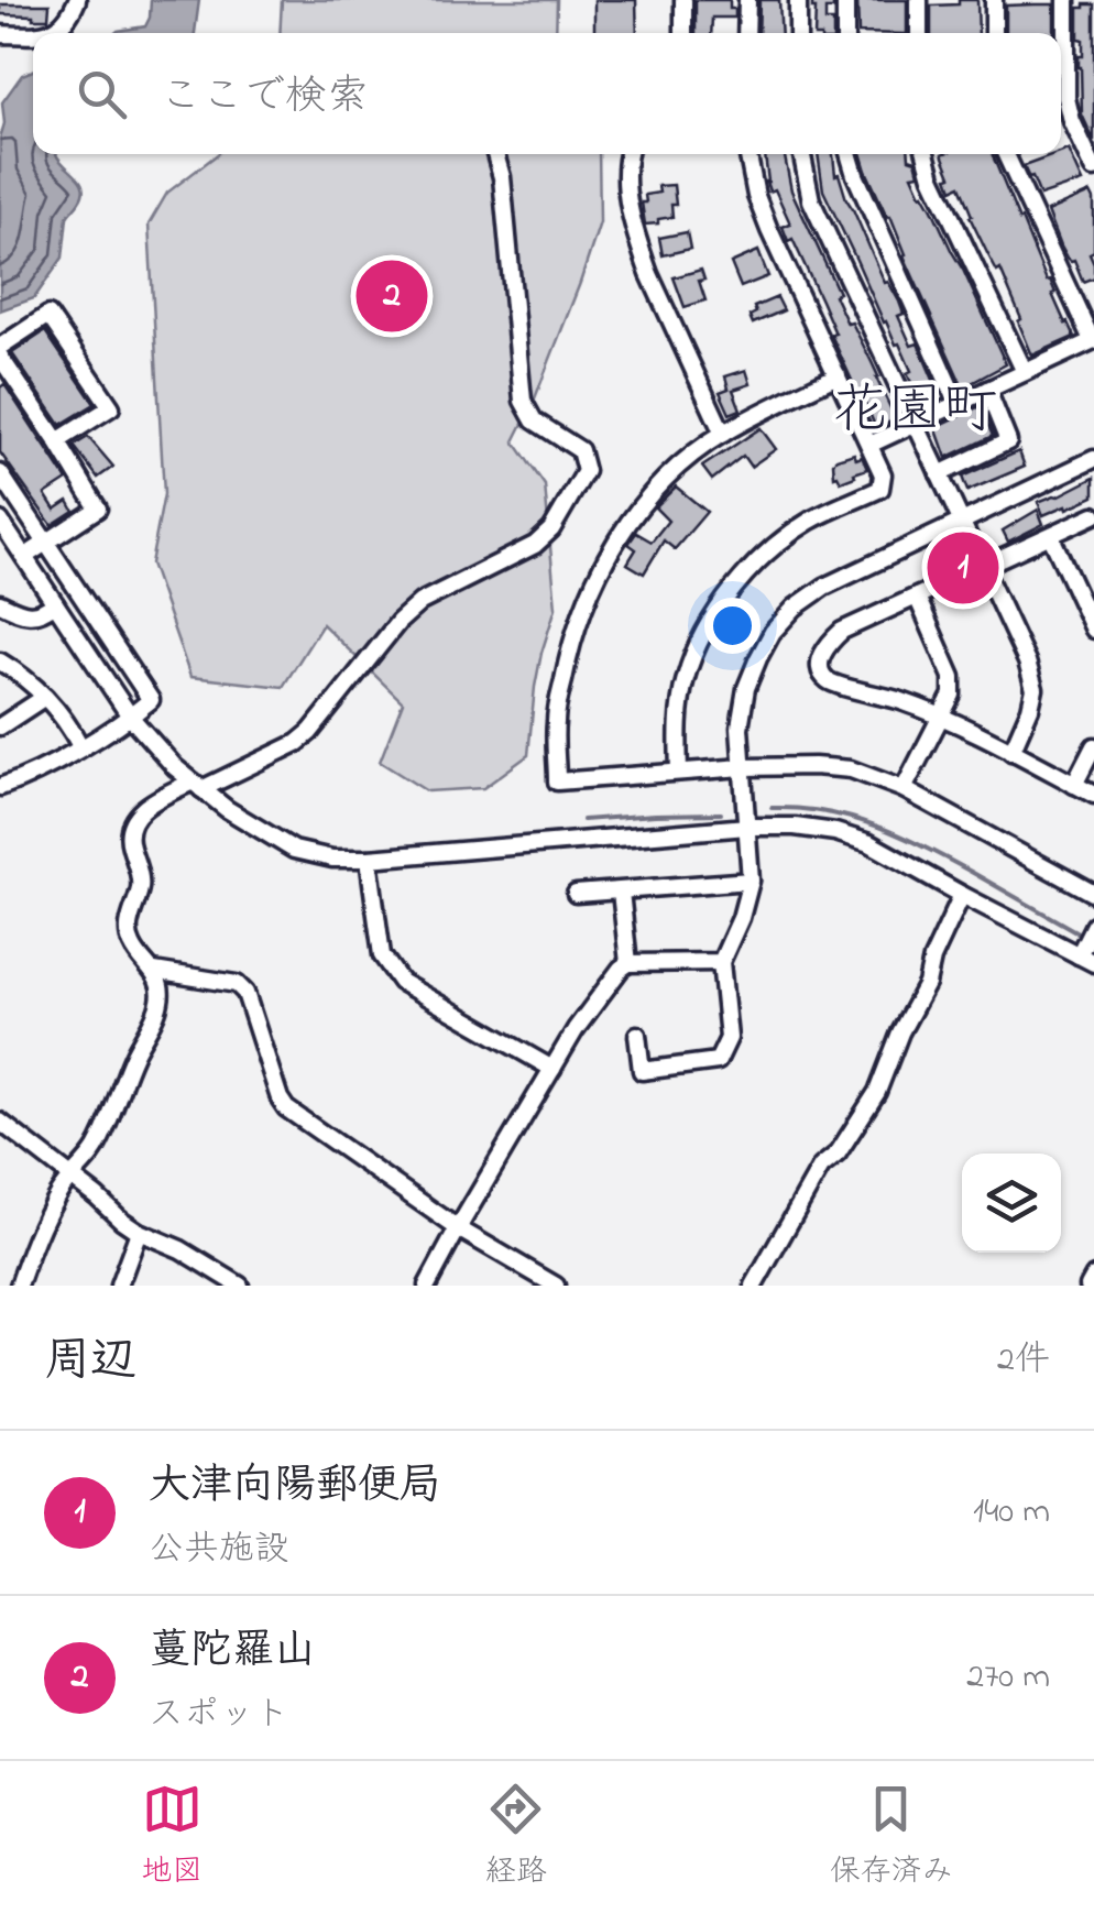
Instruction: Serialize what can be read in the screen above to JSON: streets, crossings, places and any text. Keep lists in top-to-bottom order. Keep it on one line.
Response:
{"districts":["花園町"],"page":{"search":"ここで検索","pins":["2","1"],"heading":["周辺","2件"],"list":[{"mark":"1","name":"大津向陽郵便局","note":"公共施設","value":"140 m"},{"mark":"2","name":"蔓陀羅山","note":"スポット","value":"270 m"}],"nav":["地図","経路","保存済み"]}}
